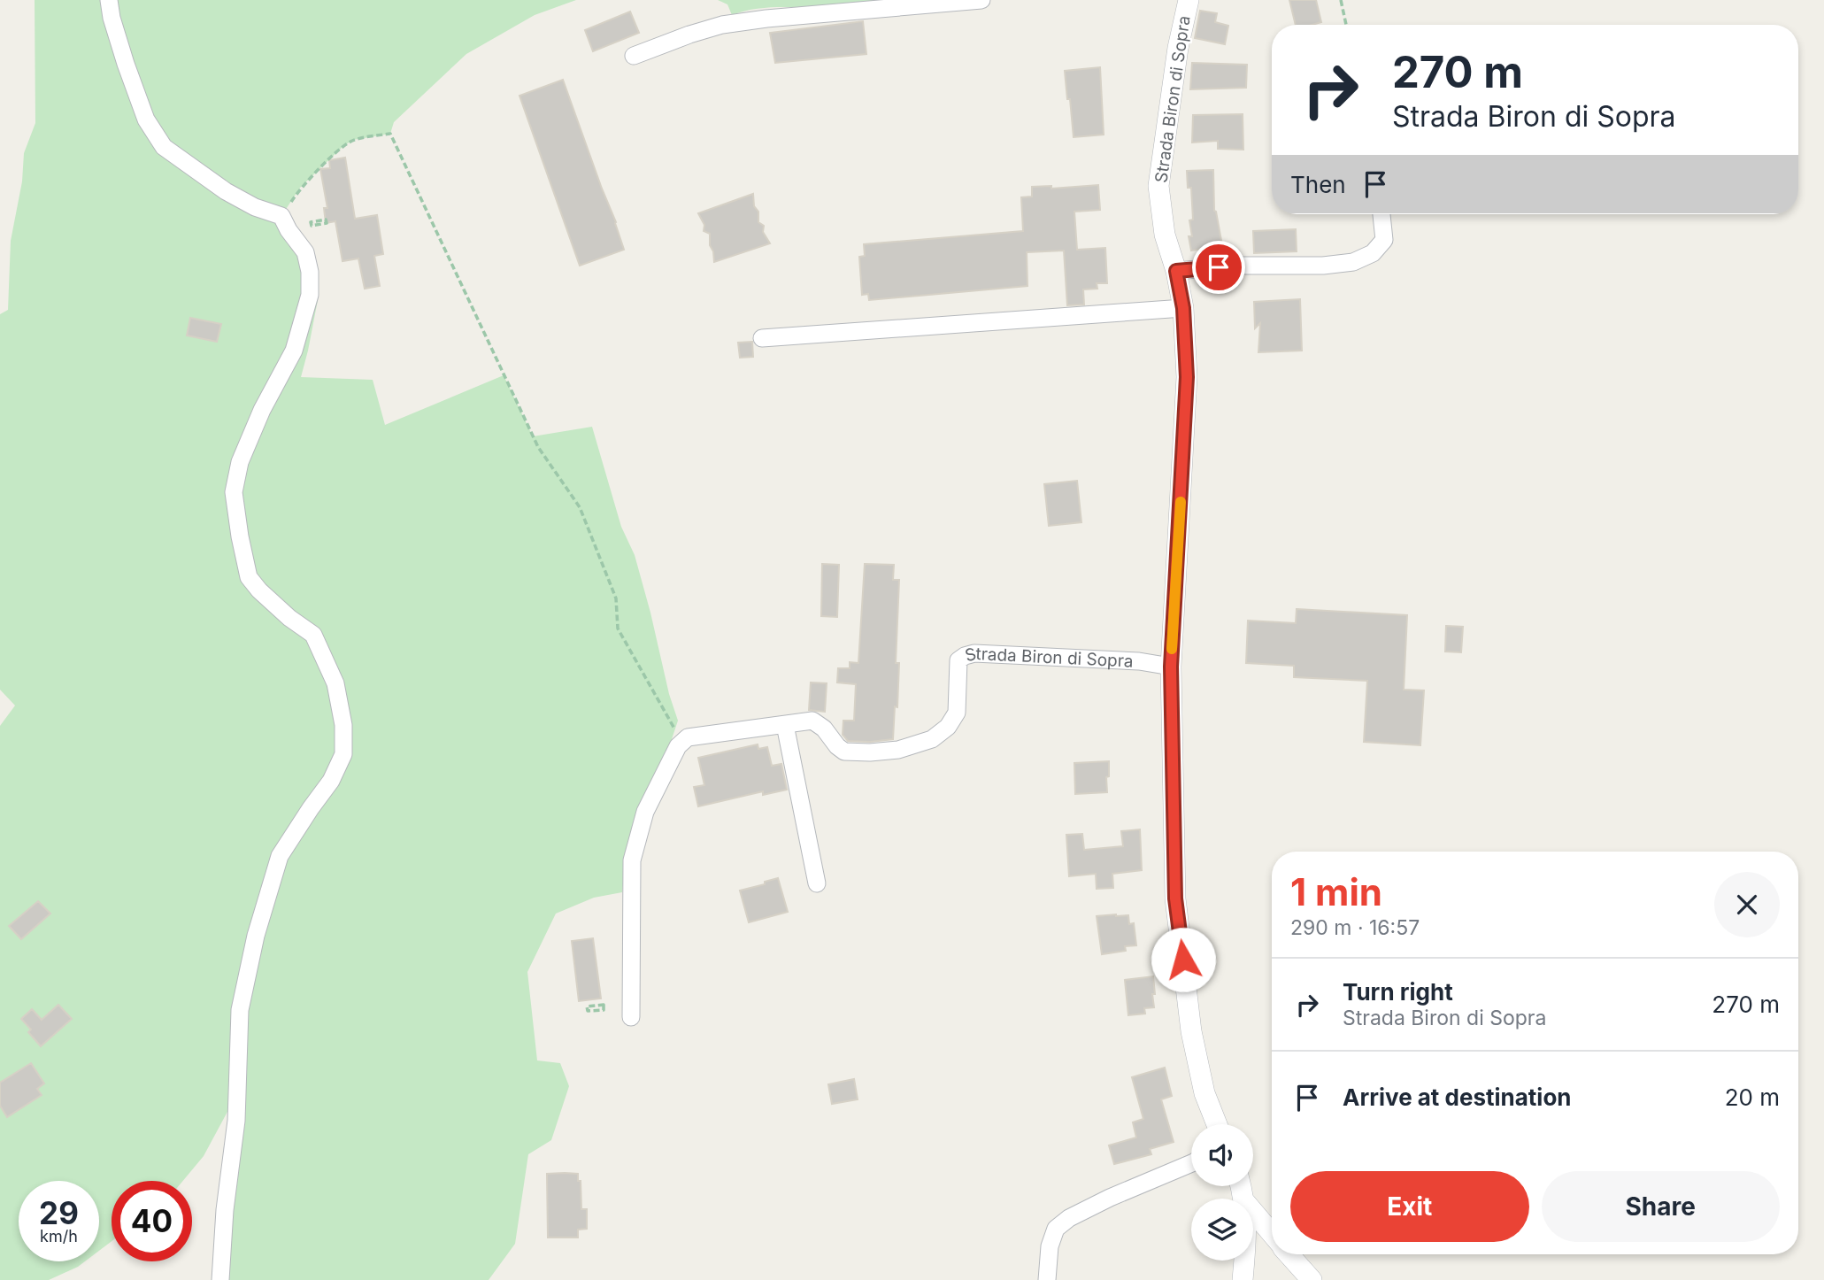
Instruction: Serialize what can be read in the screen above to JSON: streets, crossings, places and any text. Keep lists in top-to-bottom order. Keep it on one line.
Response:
{"streets":{"street":["Strada Biron di Sopra"]},"page":{"turn":["270 m","Strada Biron di Sopra"],"then":"Then","heading":["1 min","290 m · 16:57"],"list":[{"name":"Turn right","note":"Strada Biron di Sopra","value":"270 m"},{"name":"Arrive at destination","value":"20 m"}],"buttons":["Exit","Share"],"speed":"29 km/h","limit":"40"}}
